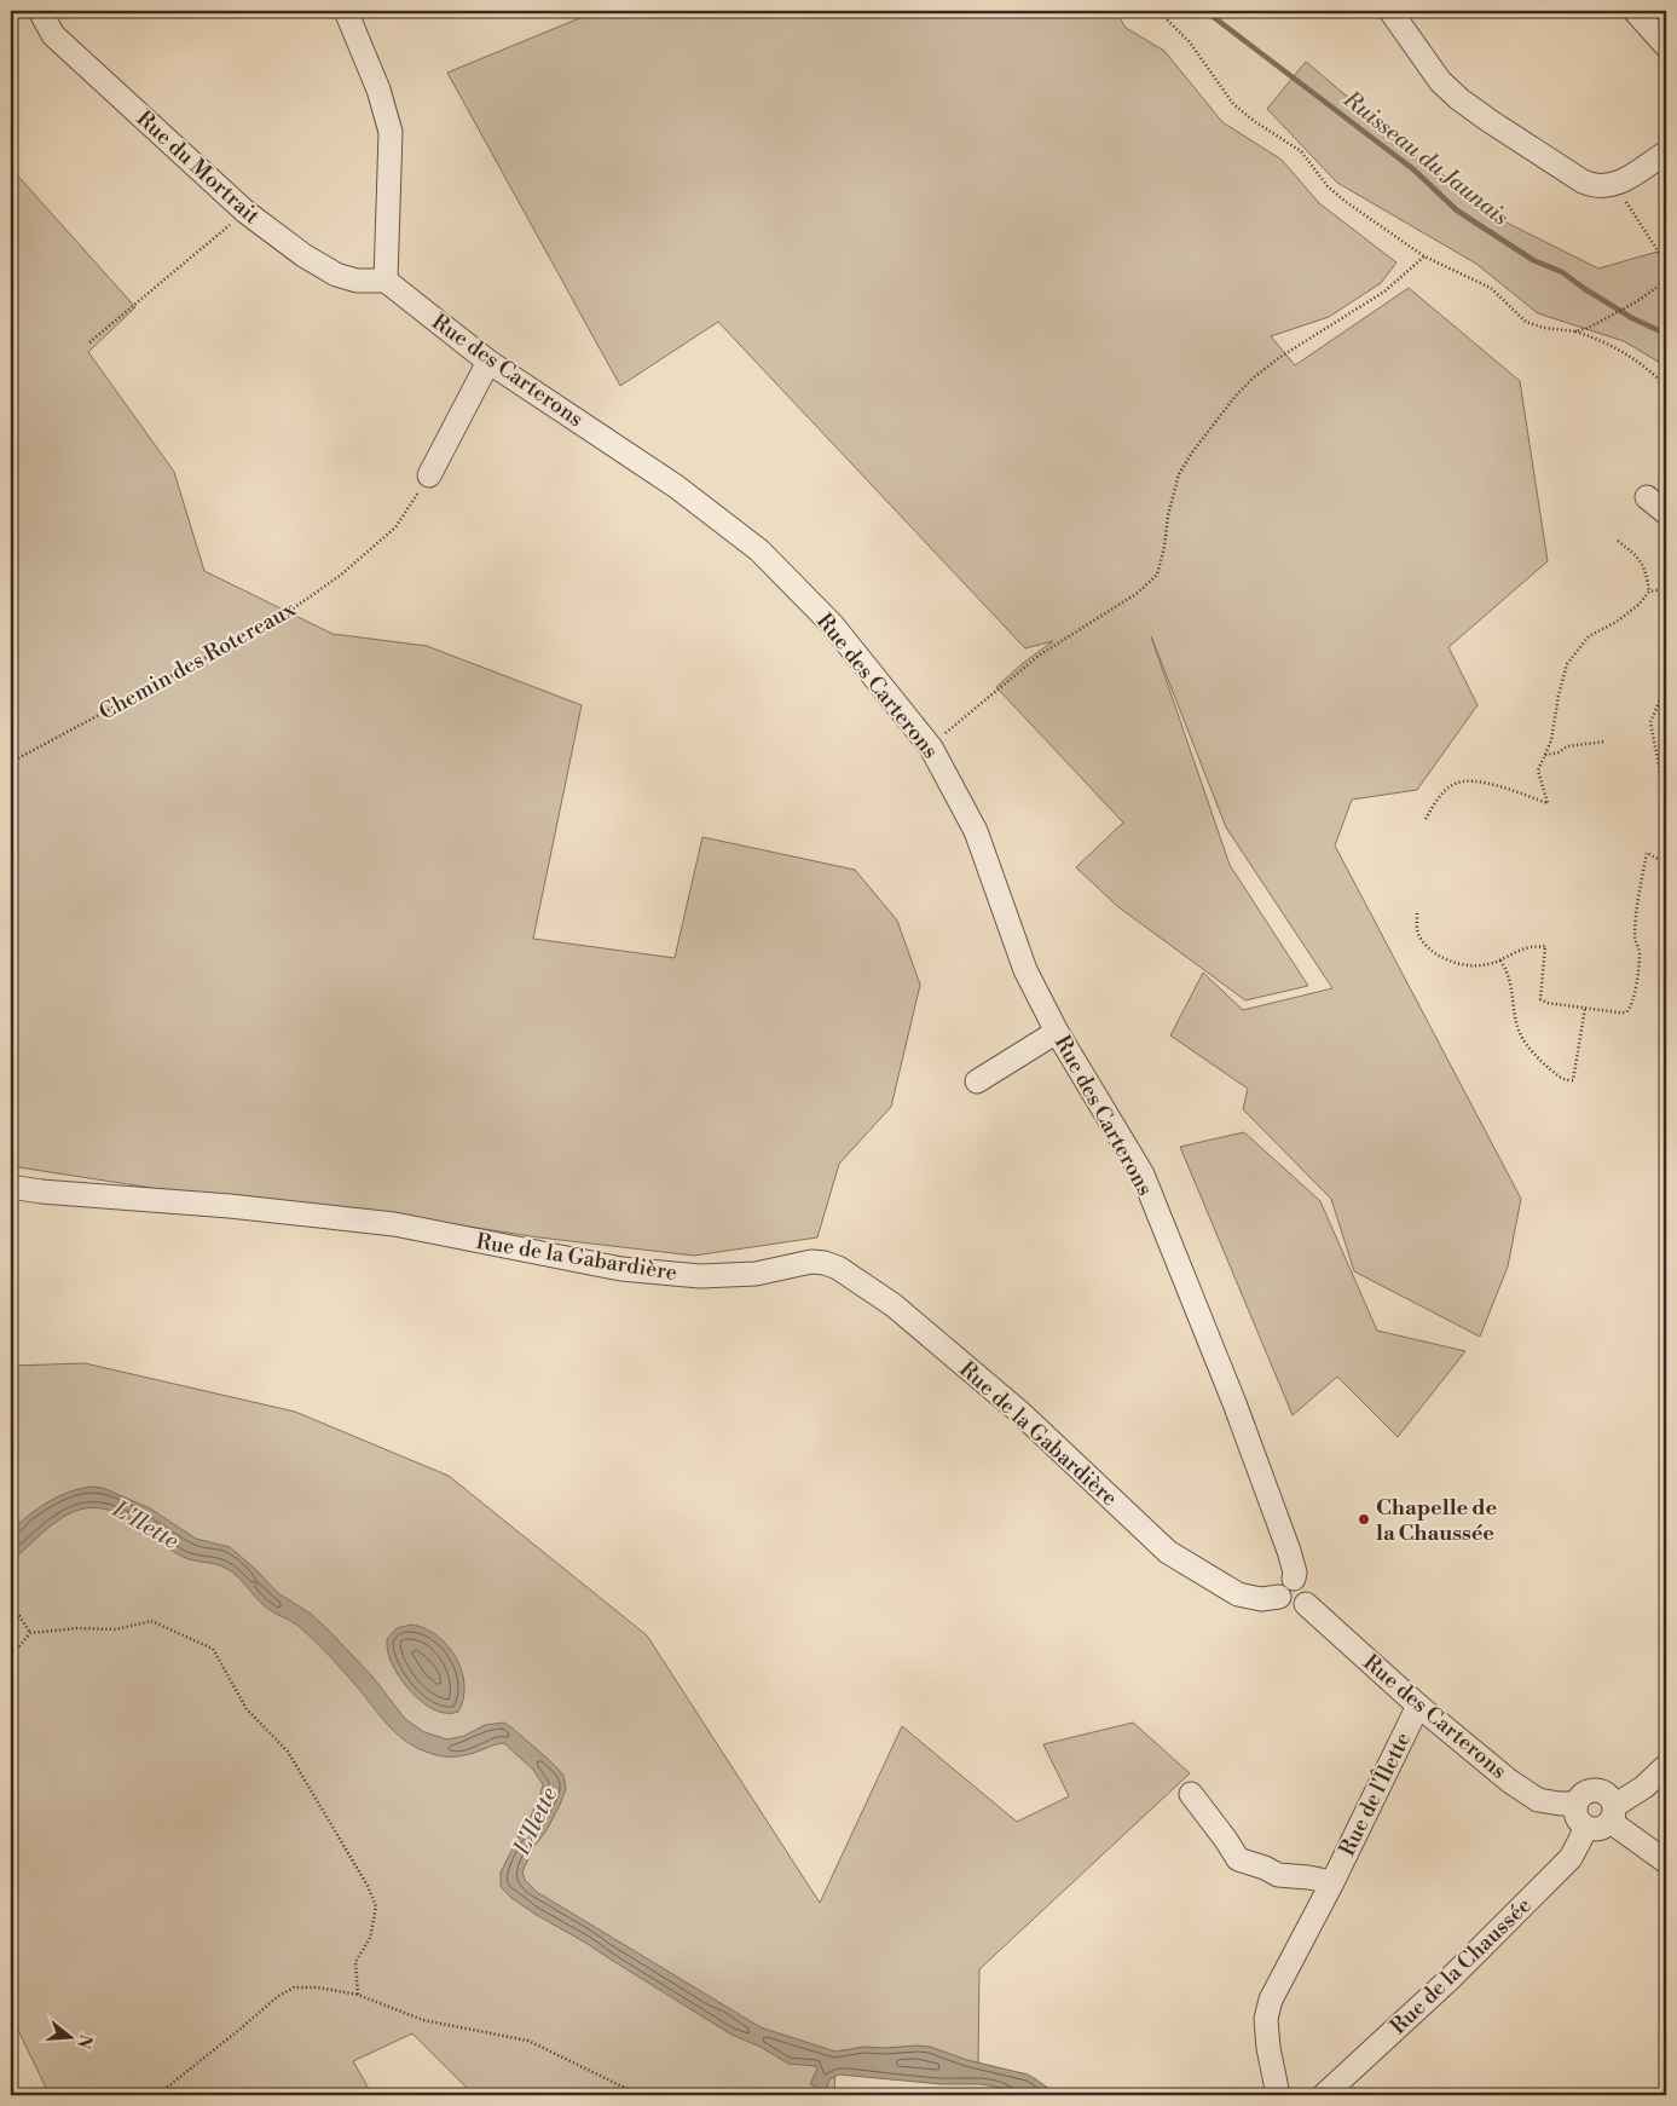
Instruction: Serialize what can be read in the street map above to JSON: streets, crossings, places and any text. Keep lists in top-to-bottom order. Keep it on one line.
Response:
{"streets":{"street":["Rue du Mortrait","Rue des Carterons","Rue de la Gabardière","Rue de l'Îlette","Rue de la Chaussée"],"path":["Chemin des Rotereaux"]},"crossings":[["Rue du Mortrait","Rue des Carterons"],["Rue des Carterons","Rue de la Gabardière"],["Rue des Carterons","Rue de l'Îlette"],["Rue des Carterons","Rue de la Chaussée"]],"water":["Ruisseau du Jaunais","L'Ilette"],"places":["Chapelle de la Chaussée"],"north":"right"}
